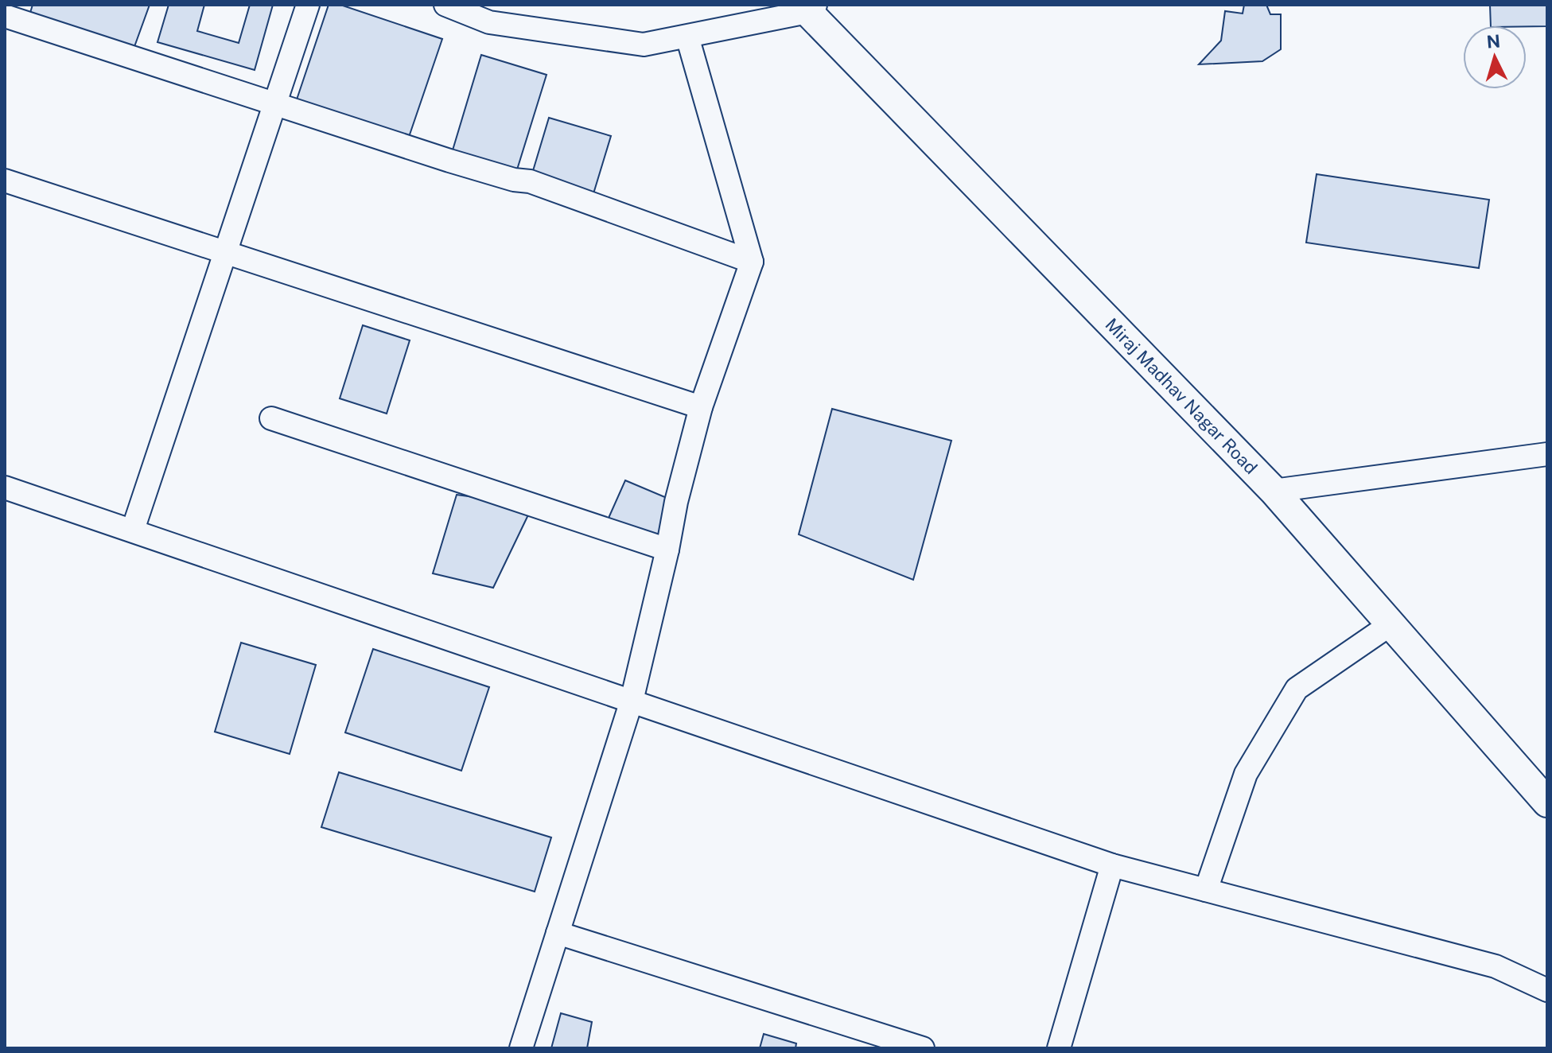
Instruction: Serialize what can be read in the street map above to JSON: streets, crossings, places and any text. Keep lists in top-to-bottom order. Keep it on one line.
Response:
{"streets":{"street":["Miraj Madhav Nagar Road"]},"north":"top"}
